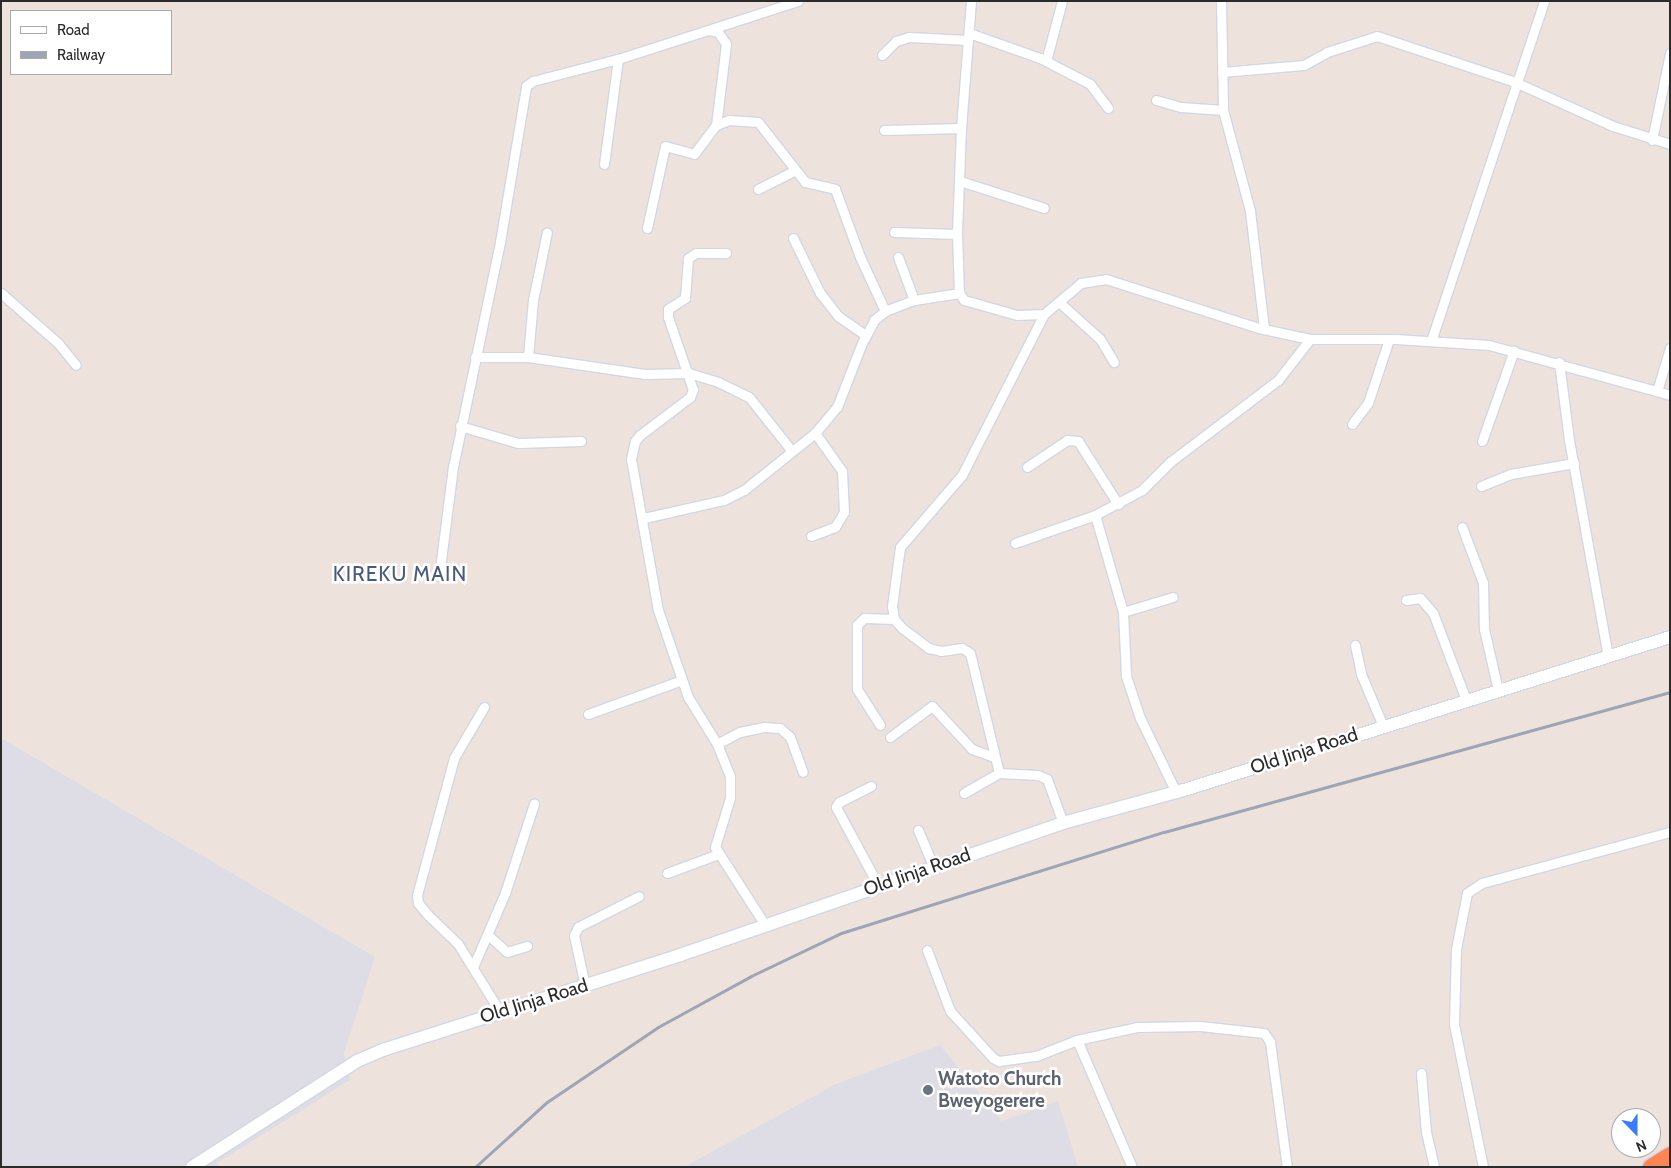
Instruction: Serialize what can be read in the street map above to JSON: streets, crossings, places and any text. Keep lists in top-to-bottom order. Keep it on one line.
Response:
{"streets":{"main road":["Old Jinja Road"]},"districts":["KIREKU MAIN"],"places":["Watoto Church Bweyogerere"],"legend":["Road","Railway"],"north":"bottom"}
